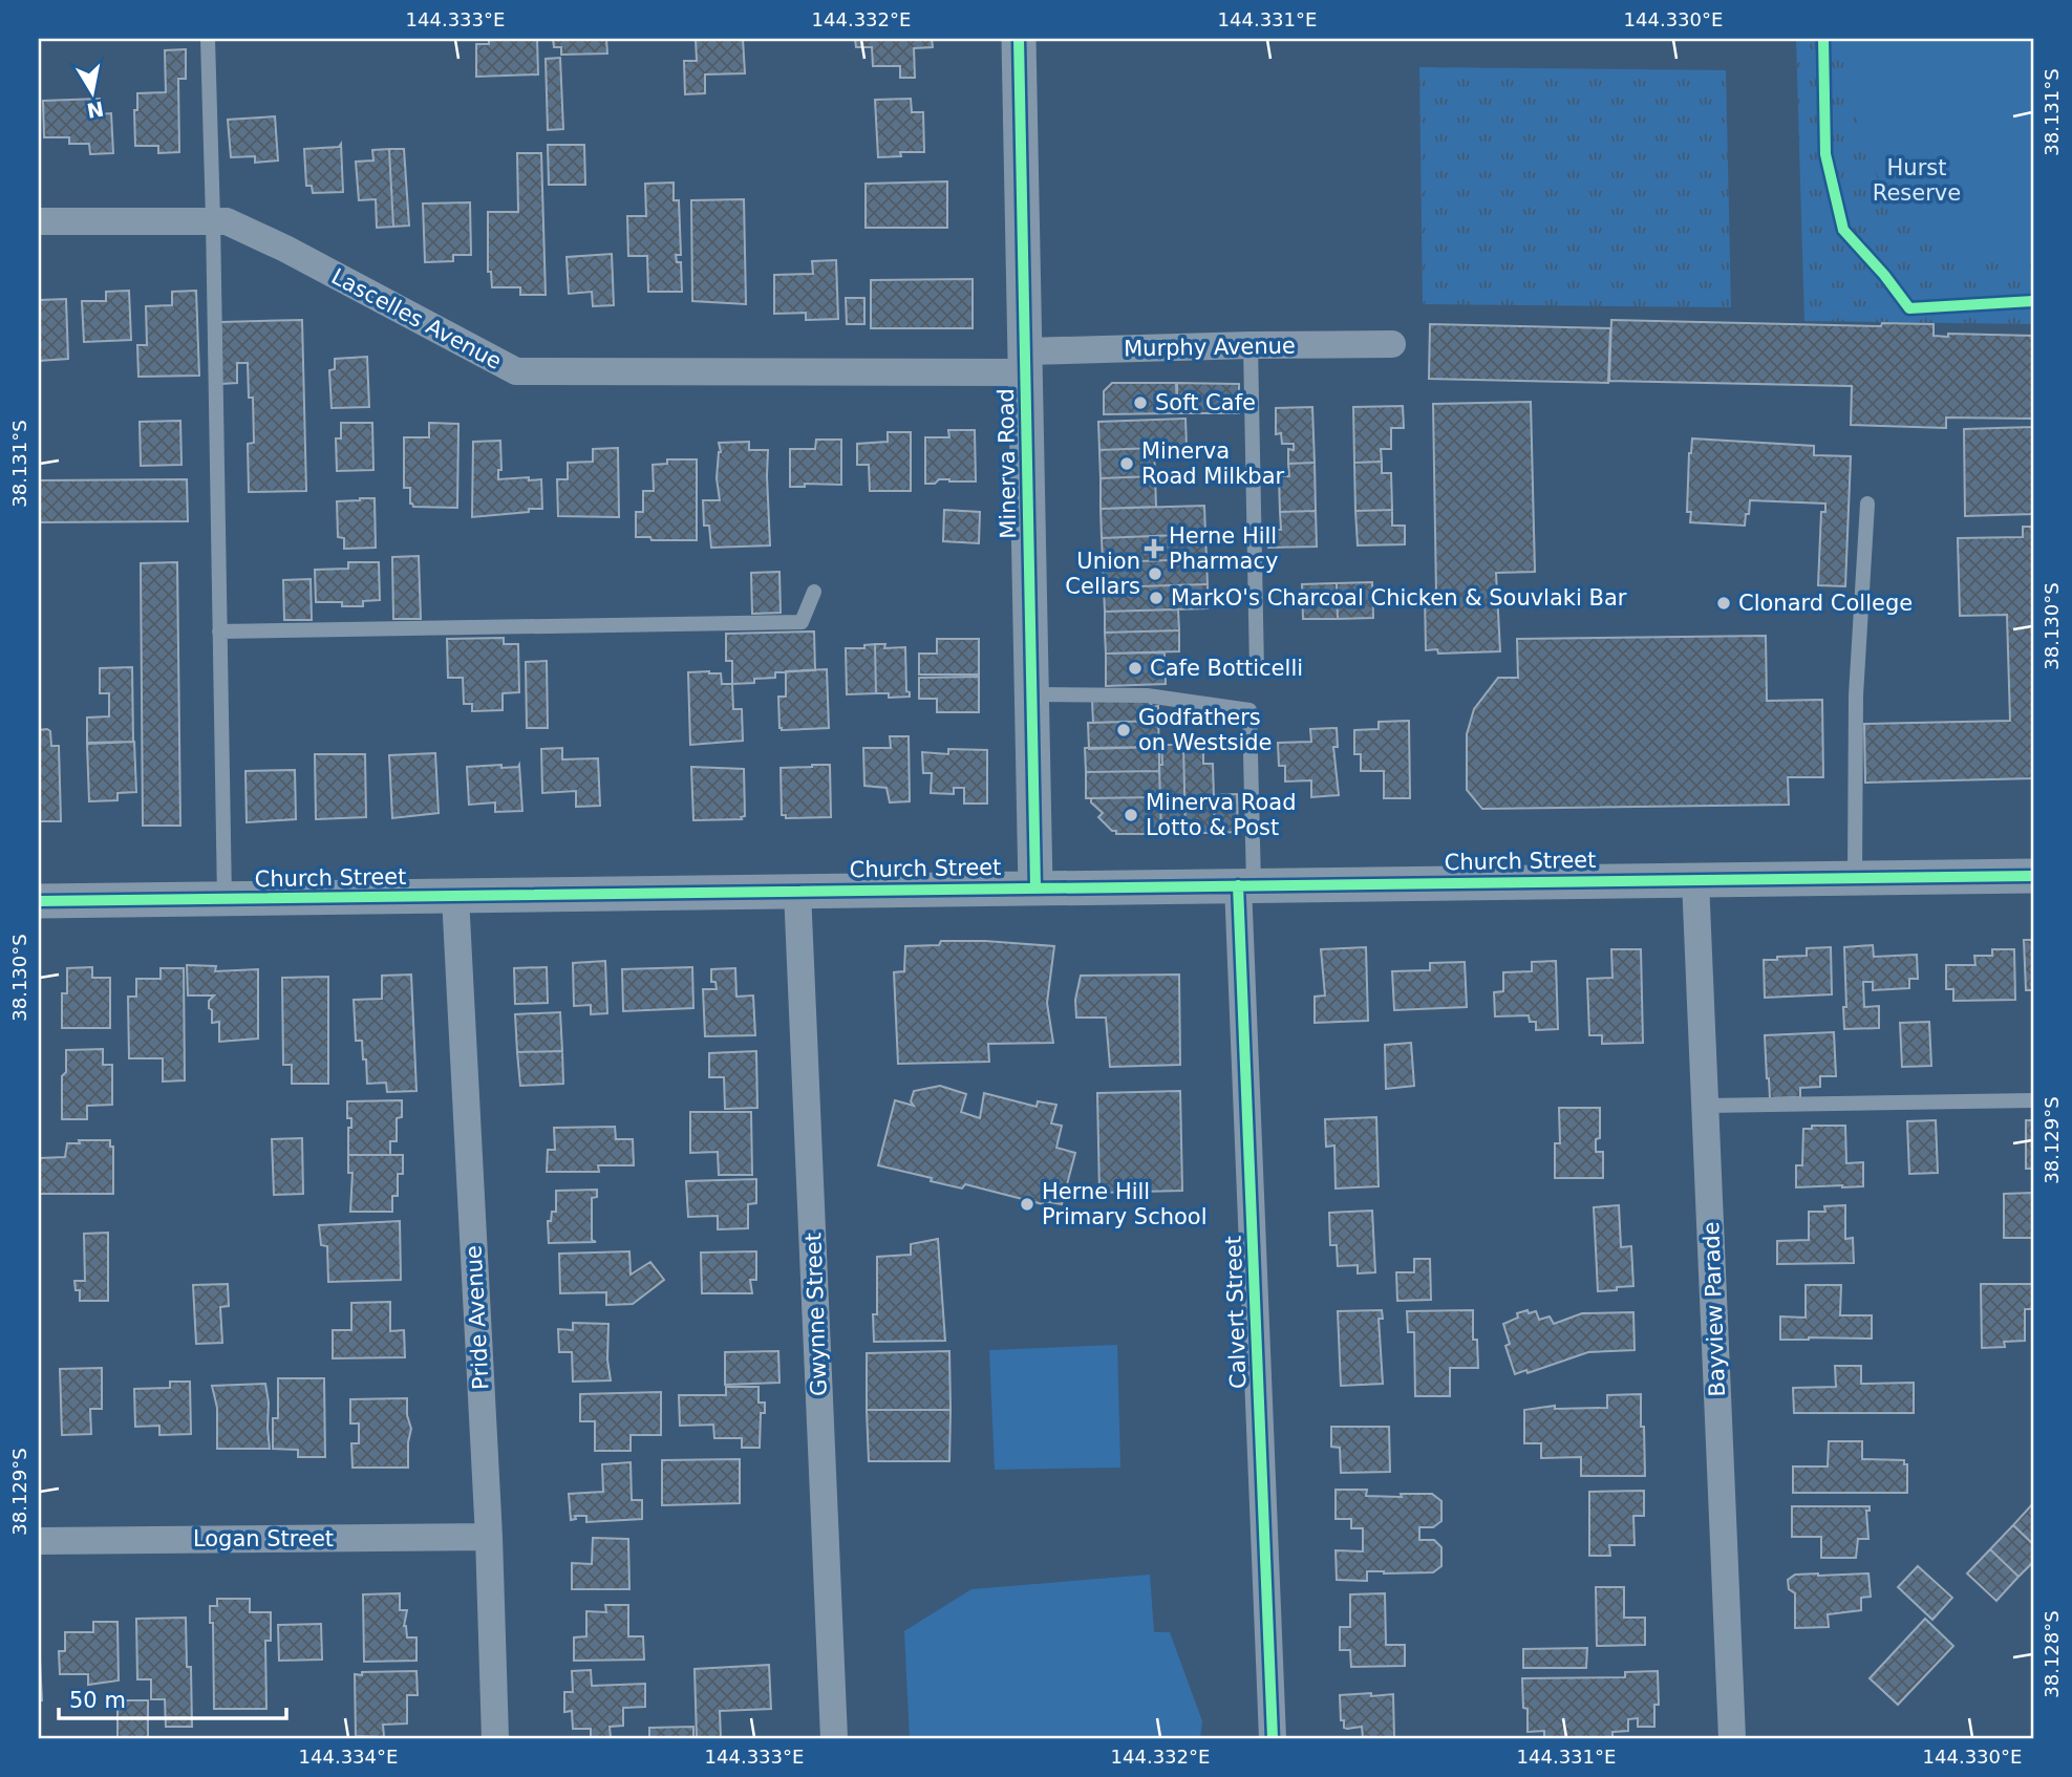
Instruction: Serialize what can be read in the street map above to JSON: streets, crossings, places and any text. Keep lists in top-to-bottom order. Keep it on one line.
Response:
{"streets":{"street":["Lascelles Avenue","Murphy Avenue","Minerva Road","Church Street","Bayview Parade","Calvert Street","Gwynne Street","Pride Avenue","Logan Street"]},"crossings":[["Lascelles Avenue","Murphy Avenue"],["Lascelles Avenue","Minerva Road"],["Murphy Avenue","Minerva Road"],["Minerva Road","Church Street"],["Church Street","Bayview Parade"],["Church Street","Calvert Street"],["Church Street","Gwynne Street"],["Church Street","Pride Avenue"],["Pride Avenue","Logan Street"]],"parks":["Hurst Reserve"],"places":{"other":["Soft Cafe","Minerva Road Milkbar","Union Cellars","MarkO's Charcoal Chicken & Souvlaki Bar","Clonard College","Cafe Botticelli","Godfathers on Westside","Minerva Road Lotto & Post","Herne Hill Primary School"],"health":["Herne Hill Pharmacy"]},"scale_bar":"50 m","north":"bottom","coordinates":["144.333°E","144.332°E","144.331°E","144.330°E","38.131°S","38.130°S","38.129°S","38.128°S","144.334°E"]}
